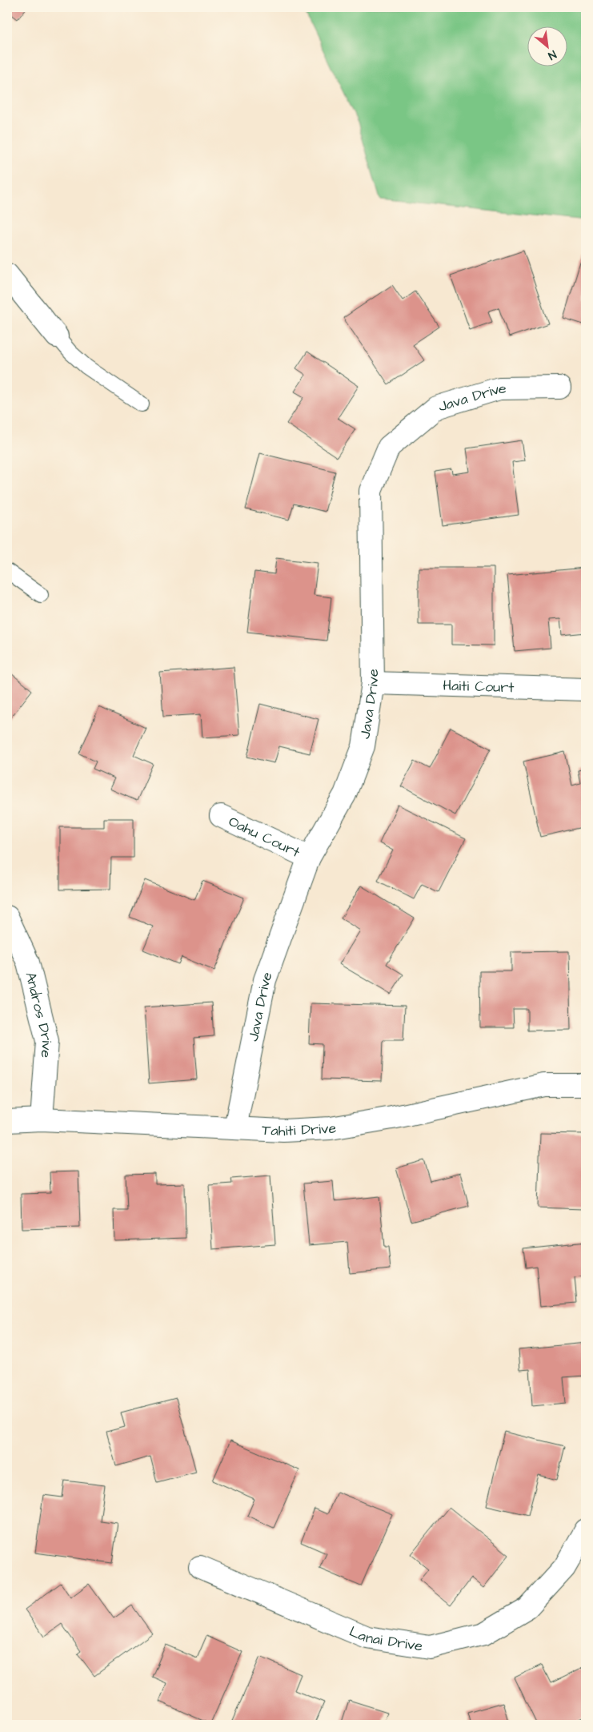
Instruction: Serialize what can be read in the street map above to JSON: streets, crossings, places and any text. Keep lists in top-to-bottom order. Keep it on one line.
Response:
{"streets":{"street":["Java Drive","Haiti Court","Oahu Court","Andros Drive","Tahiti Drive","Lanai Drive"]},"crossings":[["Java Drive","Haiti Court"],["Java Drive","Oahu Court"],["Java Drive","Tahiti Drive"],["Andros Drive","Tahiti Drive"]],"north":"bottom right"}
